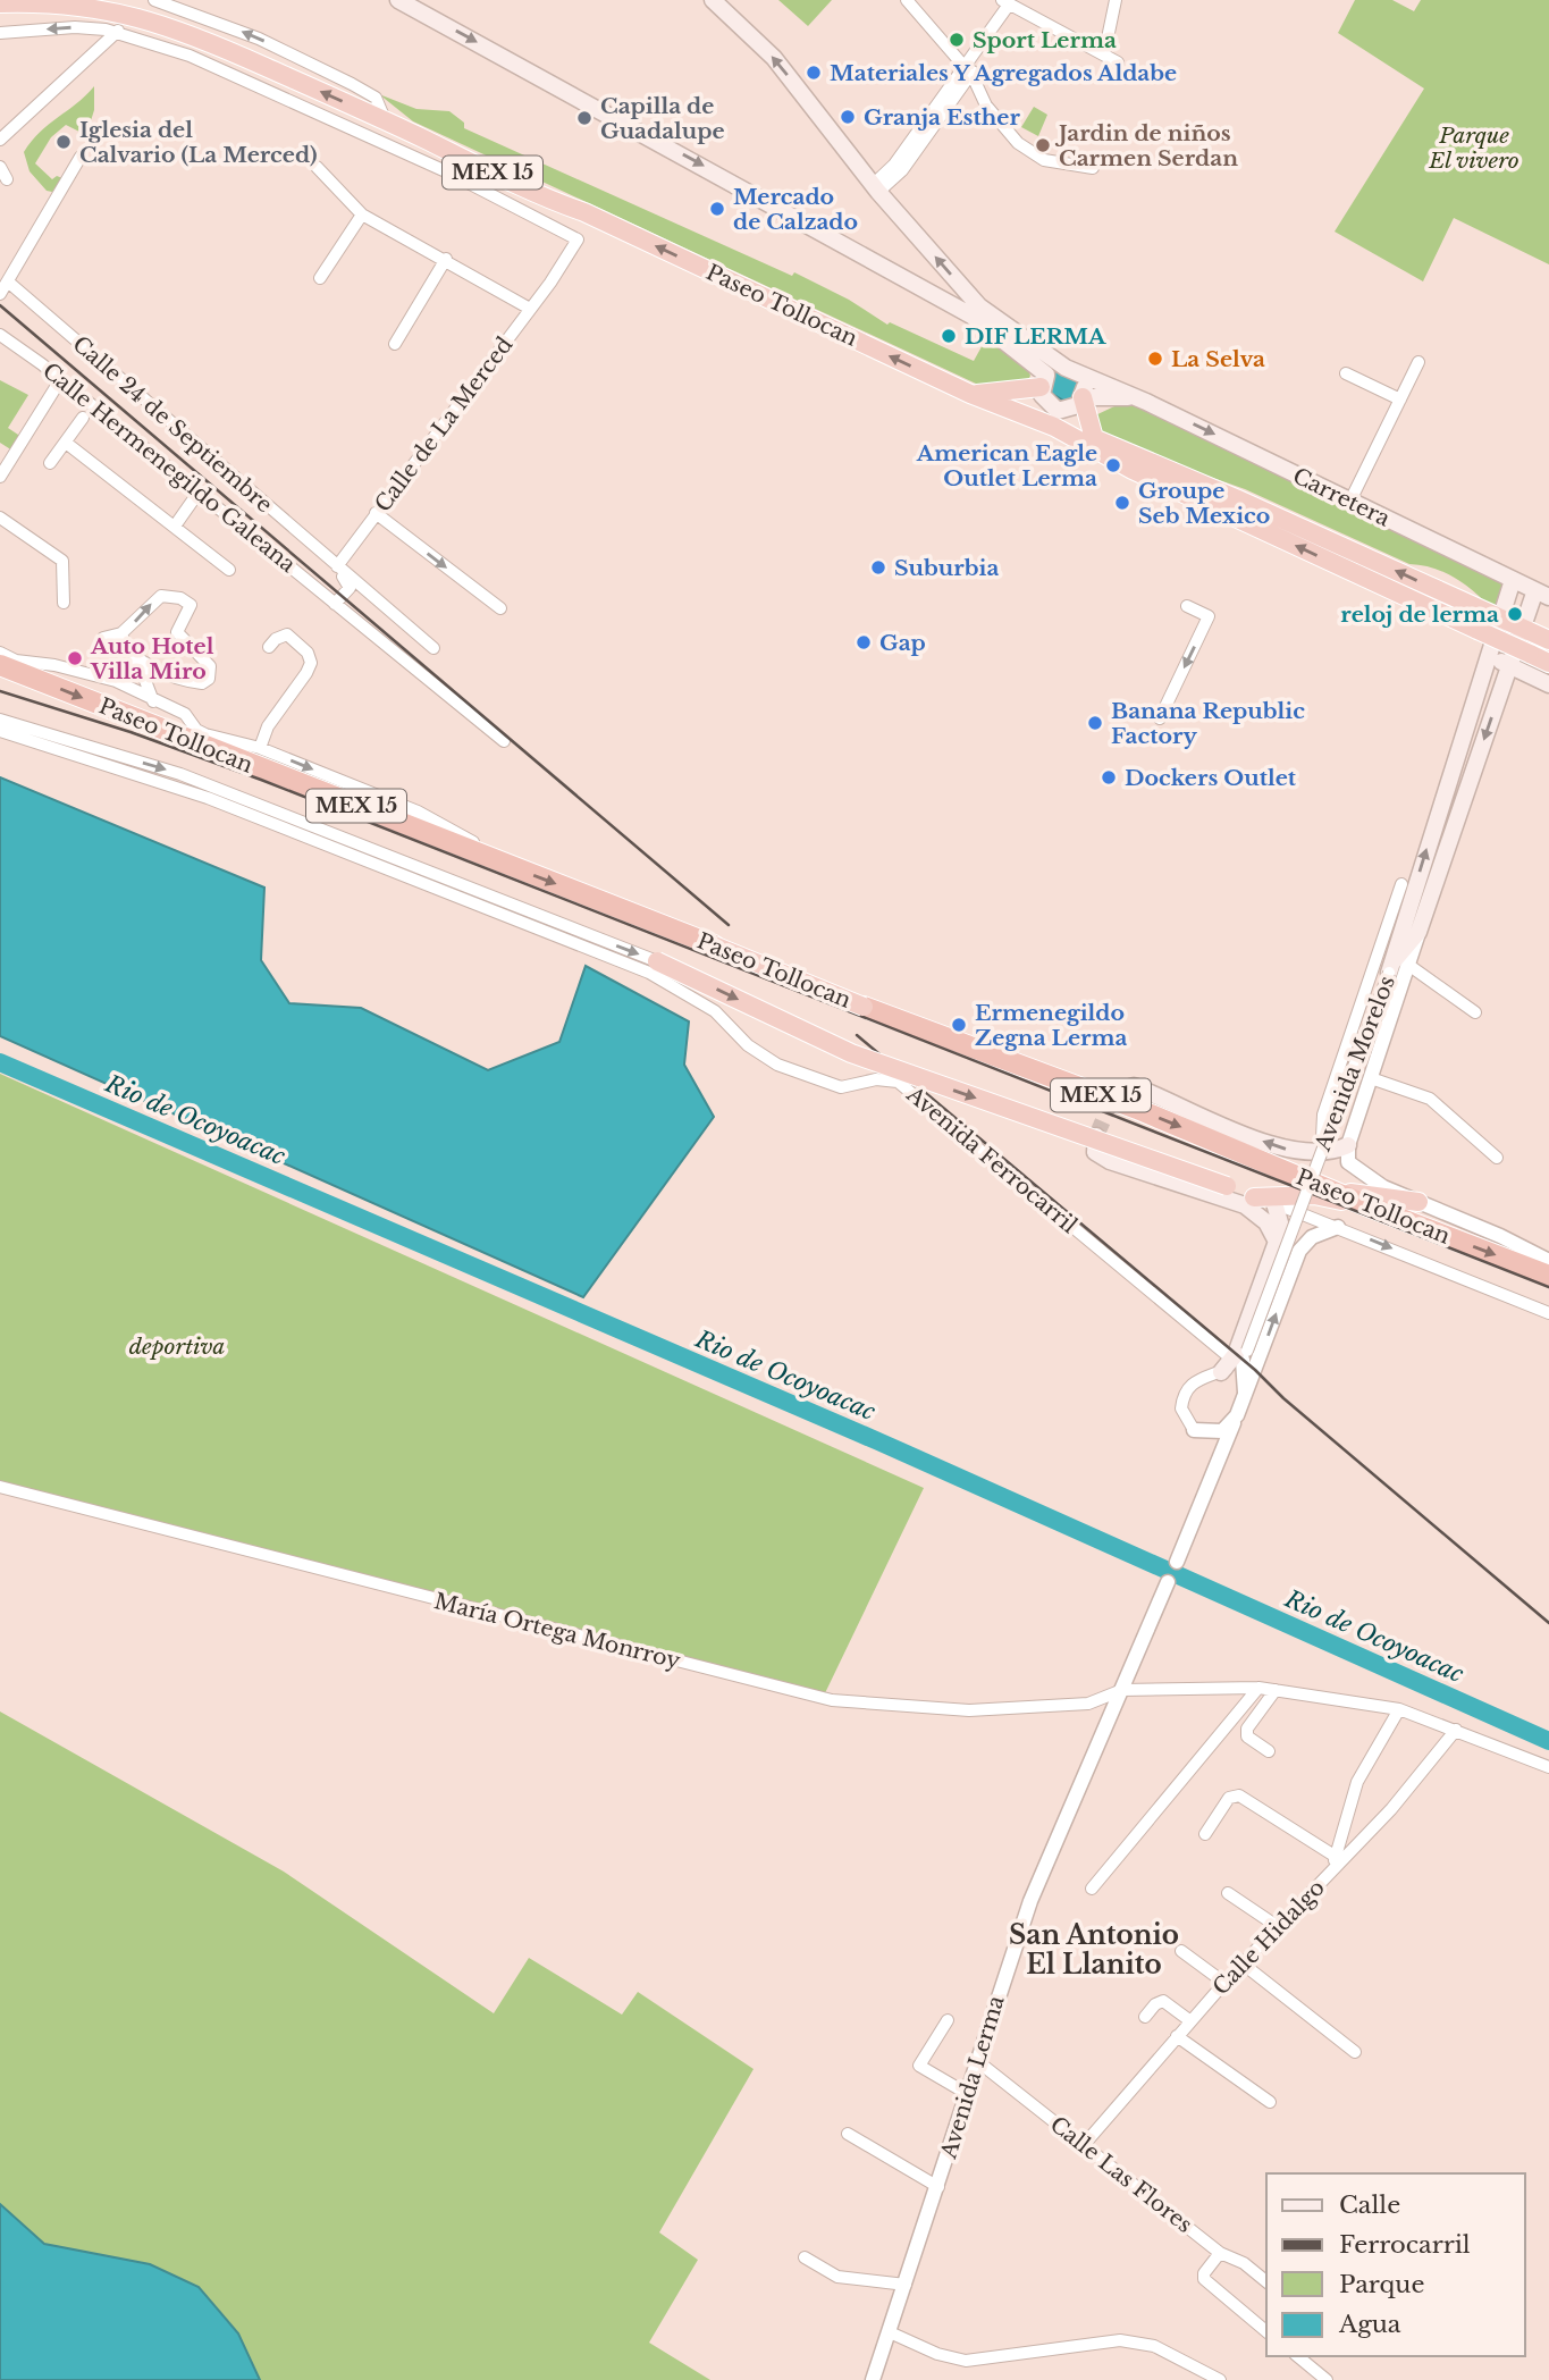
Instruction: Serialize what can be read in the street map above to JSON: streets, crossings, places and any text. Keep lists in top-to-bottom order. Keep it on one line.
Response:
{"streets":{"highway":["MEX 15","Paseo Tollocan"],"main road":["Carretera","Avenida Morelos"],"street":["Calle 24 de Septiembre","Calle de La Merced","Calle Hermenegildo Galeana","Avenida Ferrocarril","María Ortega Monrroy","Calle Hidalgo","Avenida Lerma","Calle Las Flores"]},"crossings":[["Calle 24 de Septiembre","Calle de La Merced"],["Carretera","Avenida Morelos"],["Avenida Morelos","Avenida Ferrocarril"],["María Ortega Monrroy","Calle Hidalgo"],["María Ortega Monrroy","Avenida Lerma"],["Calle Hidalgo","Calle Las Flores"],["Avenida Lerma","Calle Las Flores"]],"one_way":["Carretera"],"districts":["San Antonio El Llanito"],"water":["Rio de Ocoyoacac"],"parks":["Parque El vivero","deportiva"],"places":["Sport Lerma","Materiales Y Agregados Aldabe","Granja Esther","Capilla de Guadalupe","Iglesia del Calvario (La Merced)","Jardin de niños Carmen Serdan","Mercado de Calzado","DIF LERMA","La Selva","American Eagle Outlet Lerma","Groupe Seb Mexico","Suburbia","reloj de lerma","Gap","Auto Hotel Villa Miro","Banana Republic Factory","Dockers Outlet","Ermenegildo Zegna Lerma"],"legend":["Calle","Ferrocarril","Parque","Agua"]}
